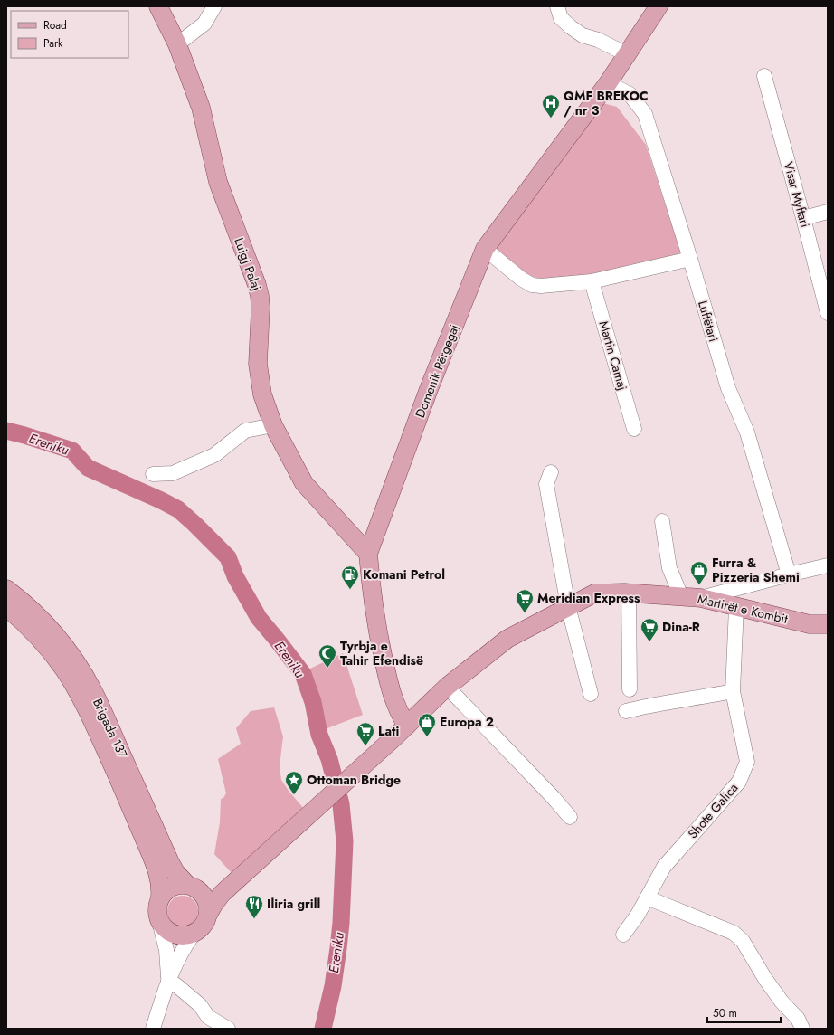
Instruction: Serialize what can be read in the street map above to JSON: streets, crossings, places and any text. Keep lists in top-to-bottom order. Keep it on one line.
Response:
{"streets":{"main road":["Luigj Palaj","Domenik Përgegaj","Martirët e Kombit","Brigada 137"],"street":["Visar Myftari","Luftëtari","Martin Camaj","Shote Galica"]},"crossings":[["Luigj Palaj","Domenik Përgegaj"],["Luftëtari","Domenik Përgegaj"],["Domenik Përgegaj","Martirët e Kombit"],["Martirët e Kombit","Brigada 137"],["Martirët e Kombit","Shote Galica"]],"water":["Ereniku"],"places":{"hospital":["QMF BREKOC / nr 3"],"shop":["Furra & Pizzeria Shemi","Europa 2"],"fuel station":["Komani Petrol"],"supermarket":["Meridian Express","Dina-R","Lati"],"mosque":["Tyrbja e Tahir Efendisë"],"place":["Ottoman Bridge"],"restaurant":["Iliria grill"]},"legend":["Road","Park"],"scale_bar":"50 m"}
